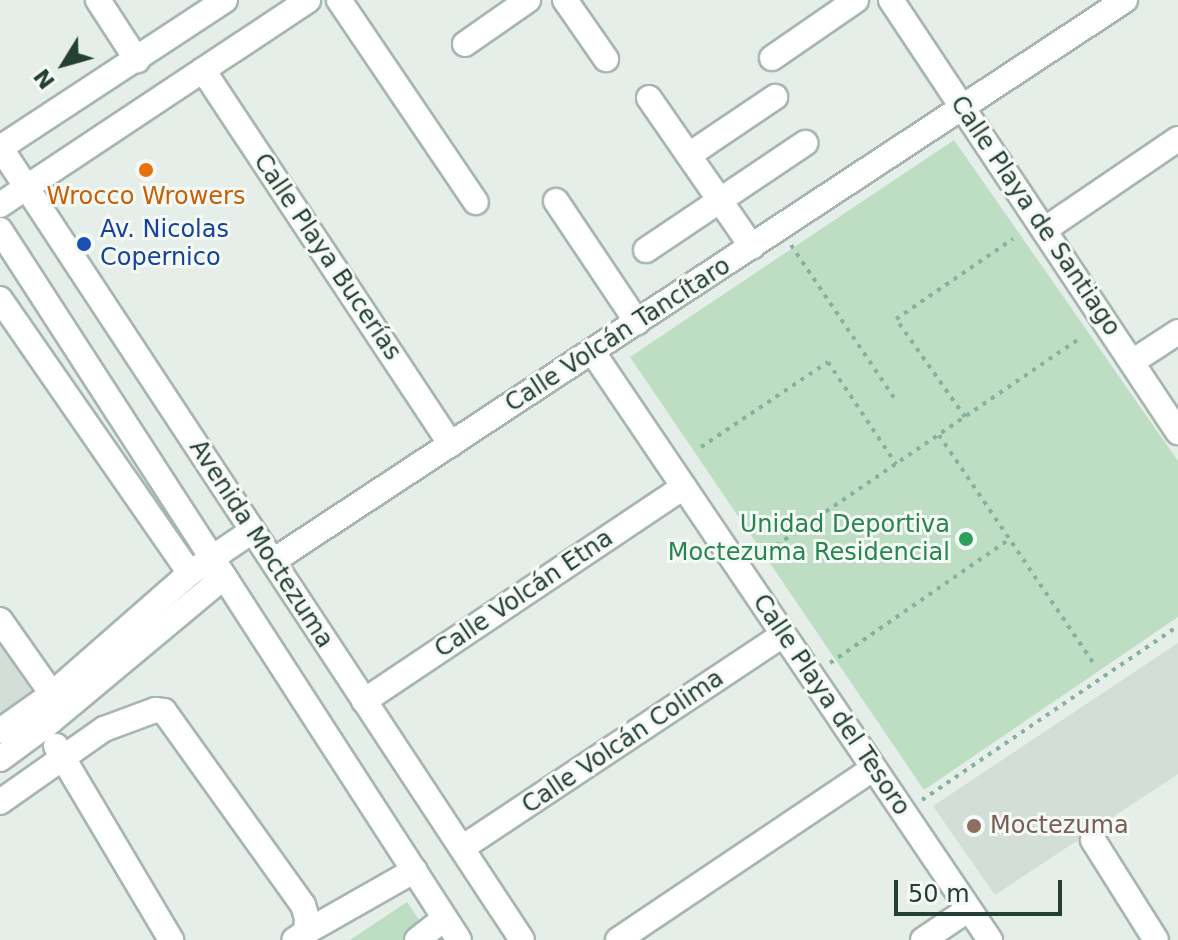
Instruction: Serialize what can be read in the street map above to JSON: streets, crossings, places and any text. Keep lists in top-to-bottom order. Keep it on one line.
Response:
{"streets":{"street":["Calle Playa de Santiago","Calle Playa Bucerías","Calle Volcán Tancítaro","Avenida Moctezuma","Calle Volcán Etna","Calle Playa del Tesoro","Calle Volcán Colima"]},"crossings":[["Calle Playa de Santiago","Calle Volcán Tancítaro"],["Calle Playa Bucerías","Calle Volcán Tancítaro"],["Calle Volcán Tancítaro","Avenida Moctezuma"],["Calle Volcán Tancítaro","Calle Playa del Tesoro"],["Avenida Moctezuma","Calle Volcán Etna"],["Avenida Moctezuma","Calle Volcán Colima"],["Calle Volcán Etna","Calle Playa del Tesoro"],["Calle Playa del Tesoro","Calle Volcán Colima"]],"places":["Wrocco Wrowers","Av. Nicolas Copernico","Unidad Deportiva Moctezuma Residencial","Moctezuma"],"scale_bar":"50 m","north":"bottom left"}
